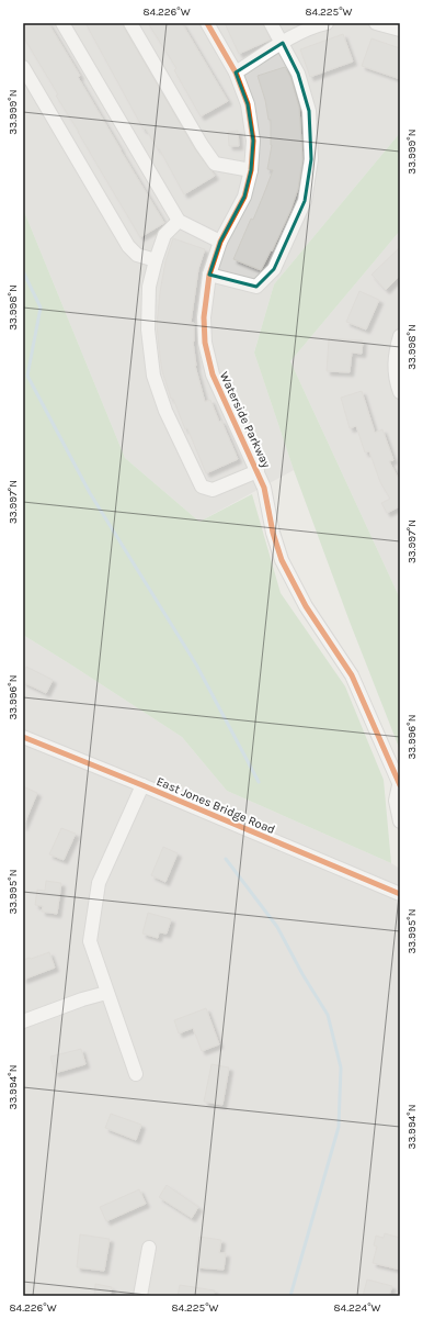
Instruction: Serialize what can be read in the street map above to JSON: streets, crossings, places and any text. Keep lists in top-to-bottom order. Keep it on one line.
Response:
{"streets":{"street":["Waterside Parkway","East Jones Bridge Road"]},"coordinates":["84.226°W","84.225°W","33.999°N","33.998°N","33.997°N","33.996°N","33.995°N","33.994°N","84.224°W"]}
